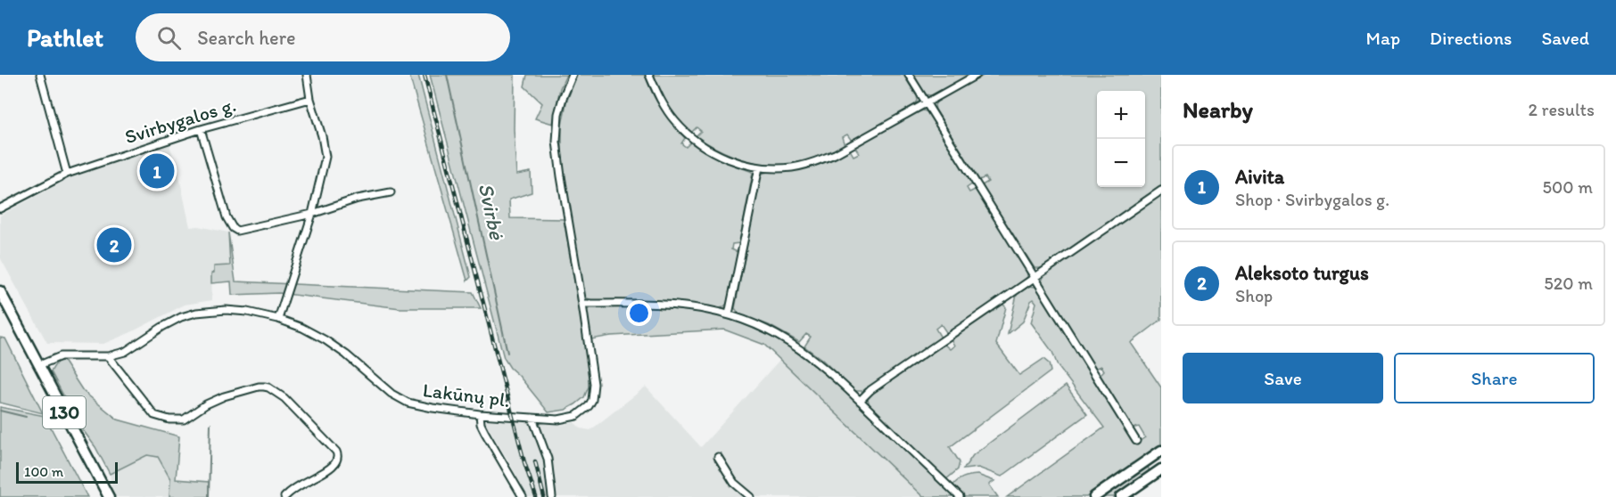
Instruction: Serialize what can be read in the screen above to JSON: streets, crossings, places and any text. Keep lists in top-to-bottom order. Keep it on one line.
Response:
{"streets":{"main road":["130"],"street":["Svirbygalos g.","Lakūnų pl."]},"crossings":[["Lakūnų pl.","130"]],"water":["Svirbė"],"scale_bar":"100 m","page":{"header":"Pathlet","search":"Search here","nav":["Map","Directions","Saved"],"heading":["Nearby","2 results"],"map_buttons":["+","−"],"list":[{"mark":"1","name":"Aivita","note":"Shop · Svirbygalos g.","value":"500 m"},{"mark":"2","name":"Aleksoto turgus","note":"Shop","value":"520 m"}],"pins":["1","2"],"buttons":["Save","Share"],"scale":"100 m"}}
